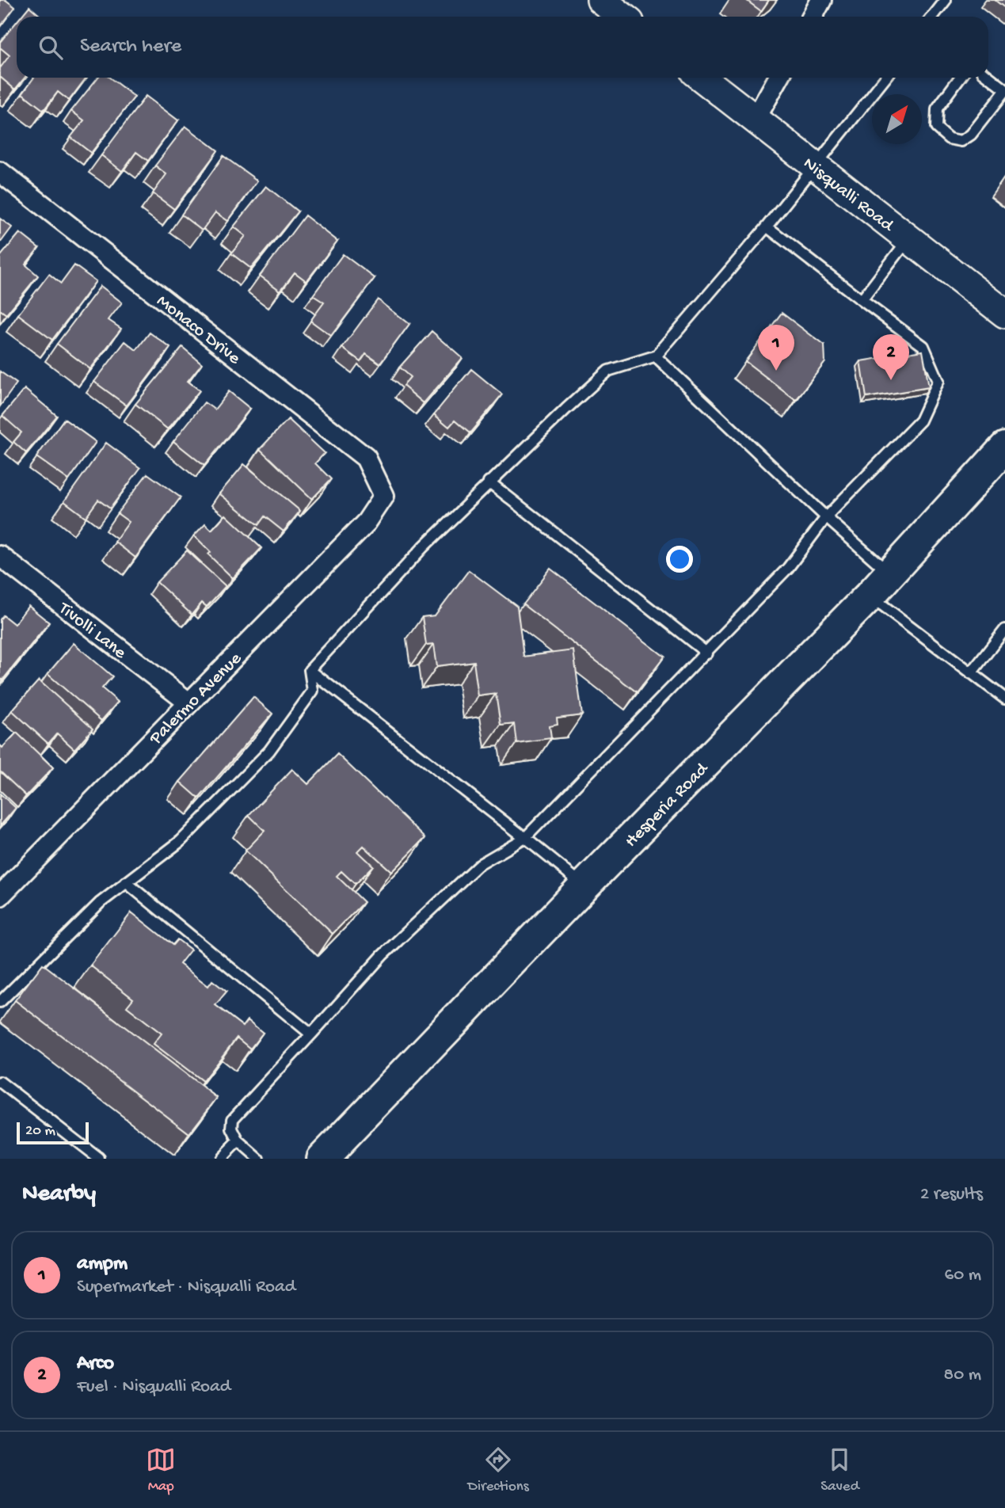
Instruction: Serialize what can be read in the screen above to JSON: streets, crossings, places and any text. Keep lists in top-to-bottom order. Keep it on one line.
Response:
{"streets":{"main road":["Nisqualli Road","Hesperia Road"],"street":["Monaco Drive","Tivolli Lane","Palermo Avenue"]},"crossings":[["Monaco Drive","Palermo Avenue"],["Tivolli Lane","Palermo Avenue"]],"scale_bar":"20 m","north":"top right","page":{"search":"Search here","pins":["1","2"],"scale":"20 m","heading":["Nearby","2 results"],"list":[{"mark":"1","name":"ampm","note":"Supermarket · Nisqualli Road","value":"60 m"},{"mark":"2","name":"Arco","note":"Fuel · Nisqualli Road","value":"80 m"}],"nav":["Map","Directions","Saved"]}}
